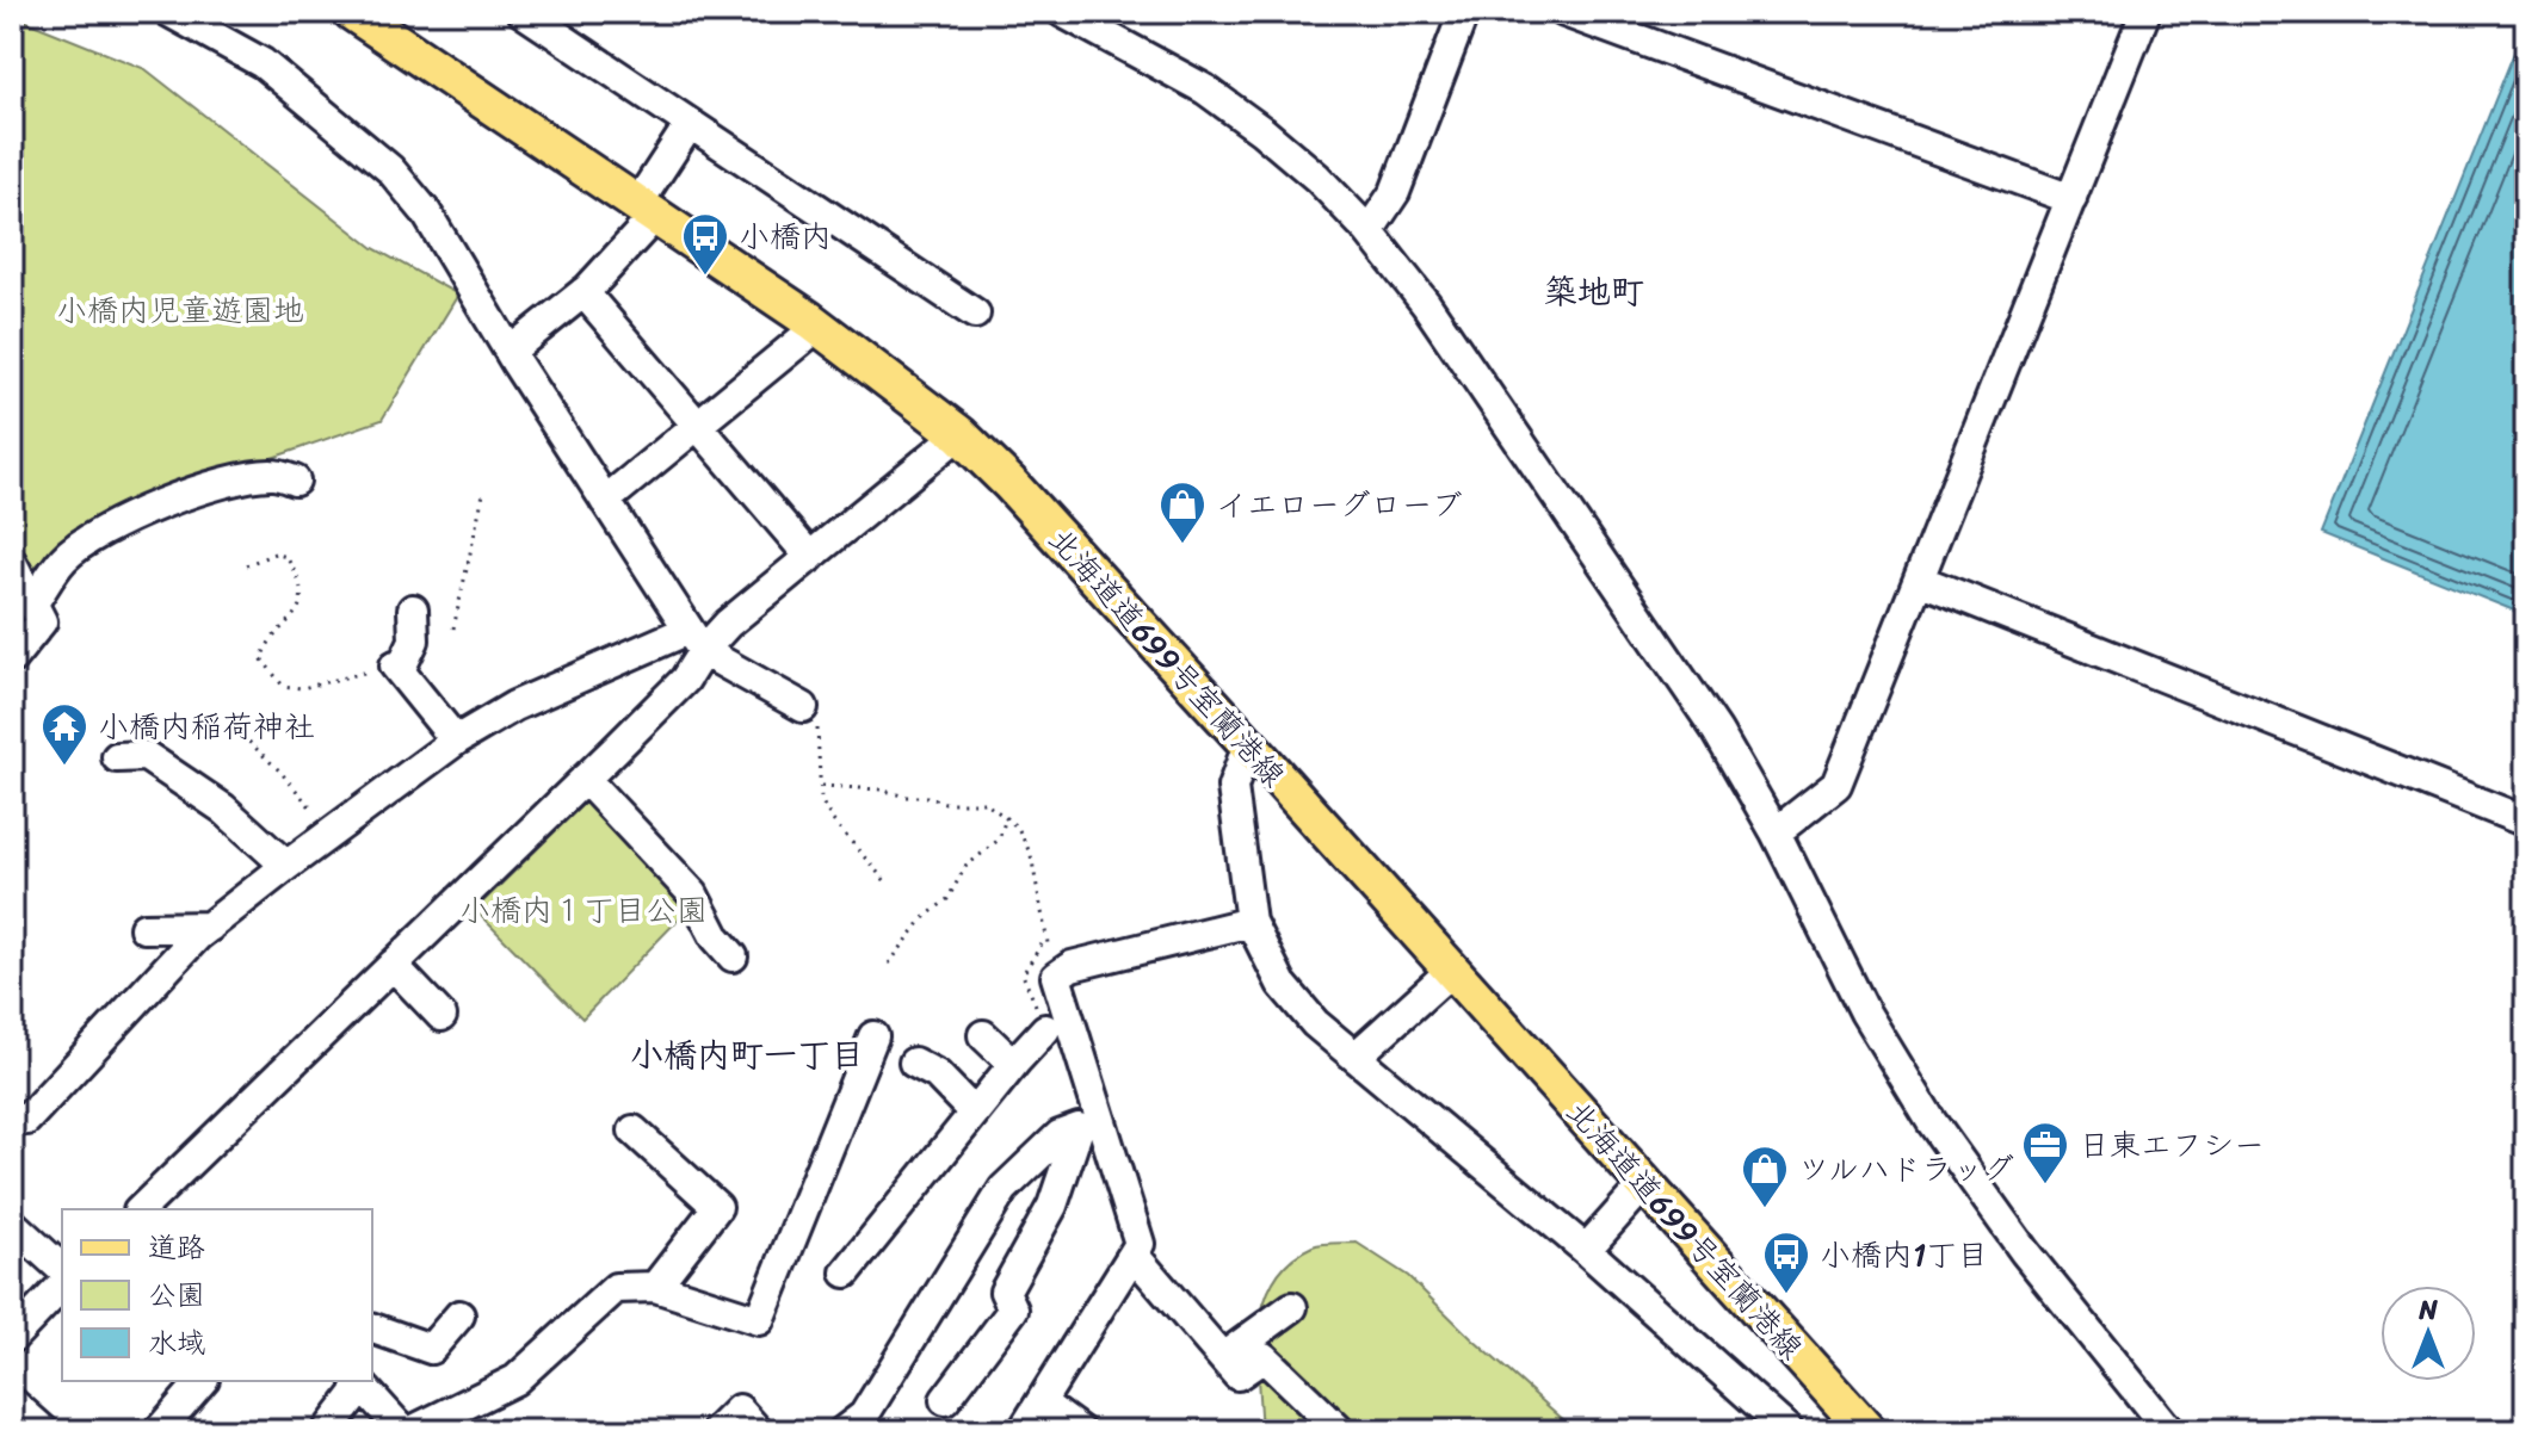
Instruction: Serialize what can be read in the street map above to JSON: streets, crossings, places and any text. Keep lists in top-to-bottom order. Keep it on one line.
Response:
{"streets":{"main road":["北海道道699号室蘭港線"]},"districts":["築地町","小橋内町一丁目"],"parks":["小橋内児童遊園地","小橋内１丁目公園"],"places":{"bus stop":["小橋内","小橋内1丁目"],"shop":["イエローグローブ","ツルハドラッグ"],"temple":["小橋内稲荷神社"],"office":["日東エフシー"]},"legend":["道路","公園","水域"],"north":"top"}
